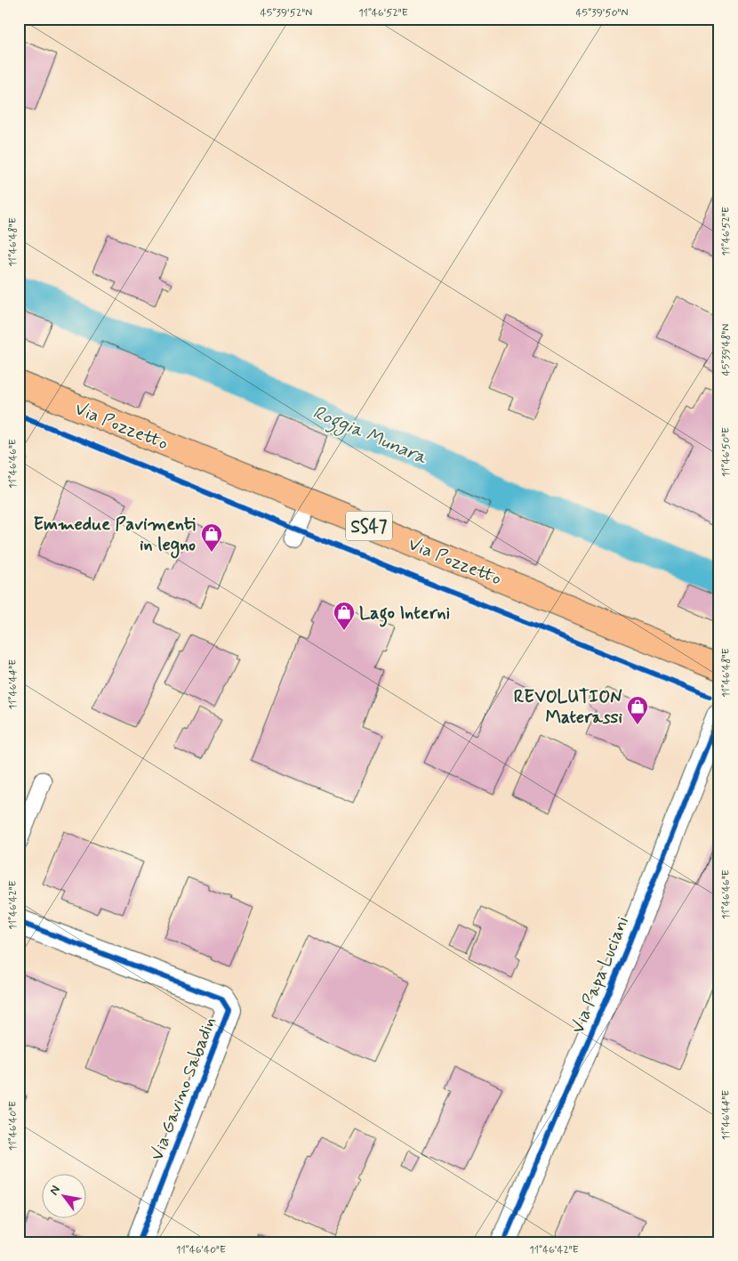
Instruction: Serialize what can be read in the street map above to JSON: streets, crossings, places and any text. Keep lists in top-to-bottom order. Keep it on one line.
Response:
{"streets":{"main road":["Via Pozzetto","SS47"],"street":["Via Papa Luciani","Via Gavino Sabadin"]},"water":["Roggia Munara"],"places":{"shop":["Emmedue Pavimenti in legno","Lago Interni","REVOLUTION Materassi"]},"north":"top left","coordinates":["45°39'52\"N","11°46'52\"E","45°39'50\"N","11°46'48\"E","45°39'48\"N","11°46'50\"E","11°46'46\"E","11°46'44\"E","11°46'42\"E","11°46'40\"E"]}
